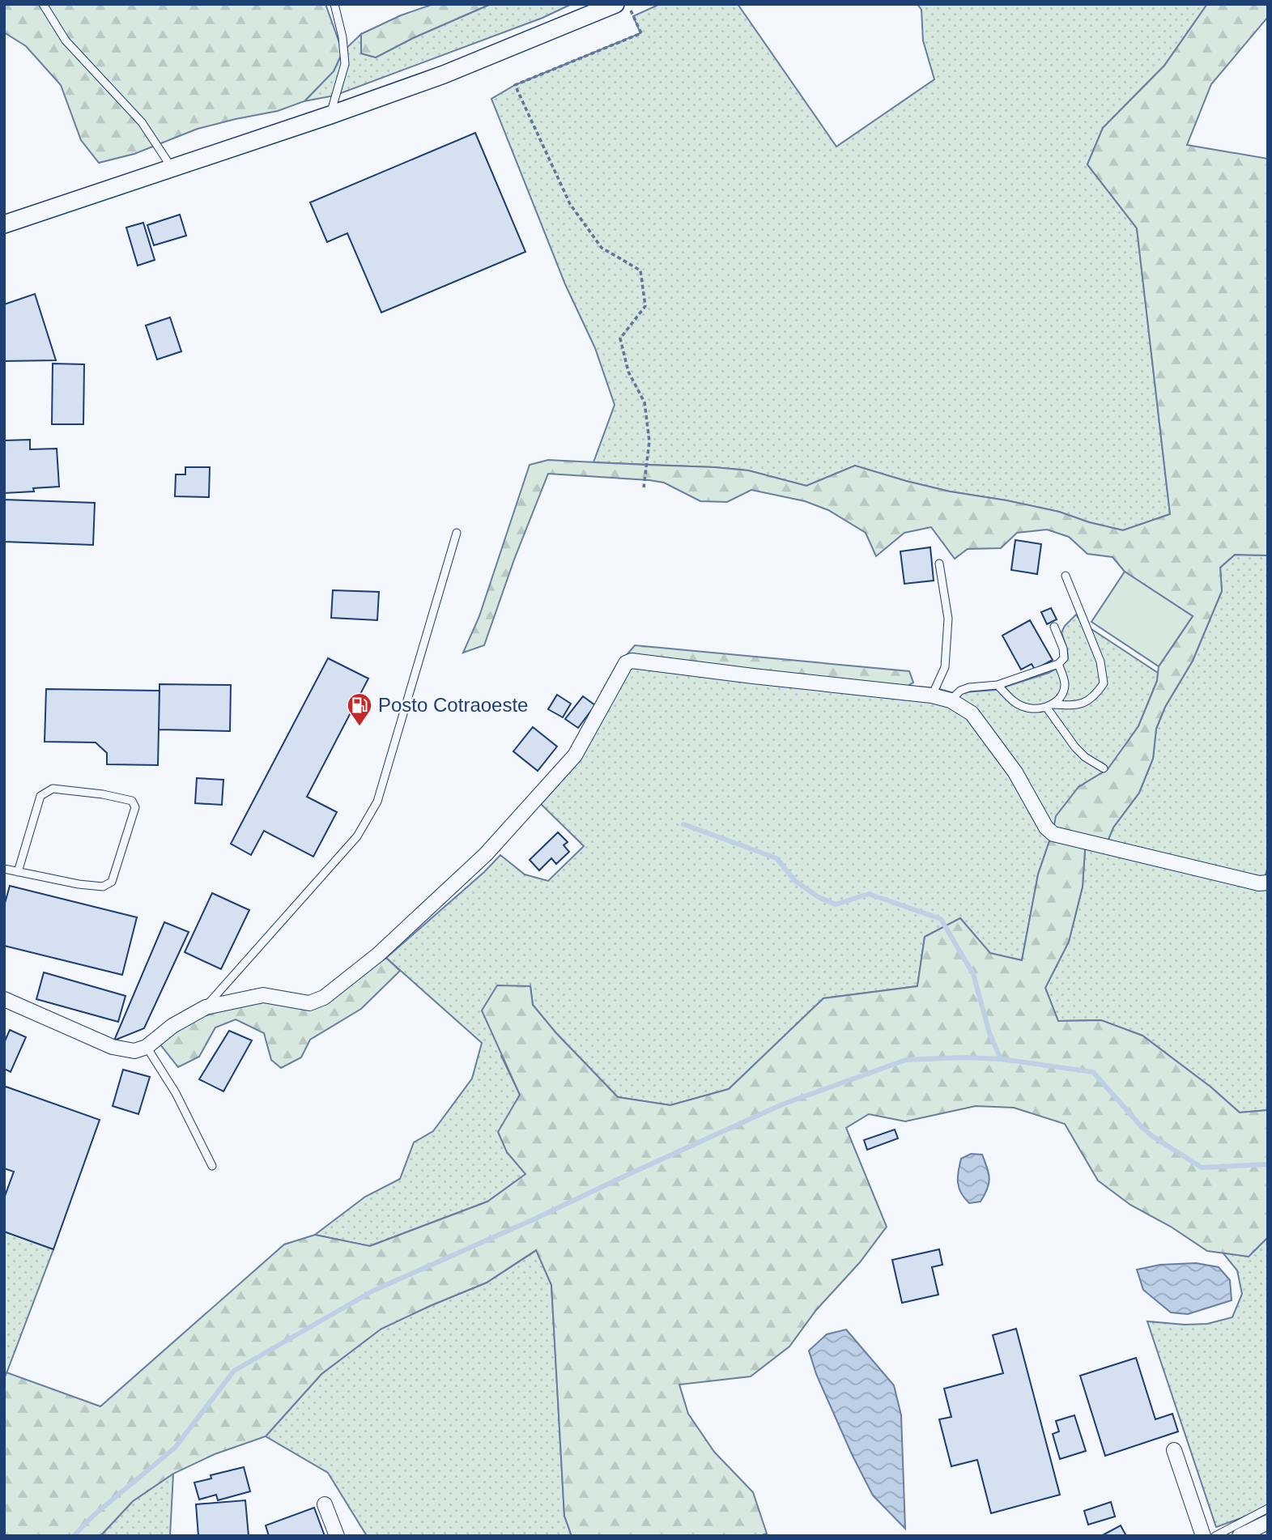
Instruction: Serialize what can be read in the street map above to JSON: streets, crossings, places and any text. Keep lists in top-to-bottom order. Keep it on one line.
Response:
{"places":{"fuel station":["Posto Cotraoeste"]}}
